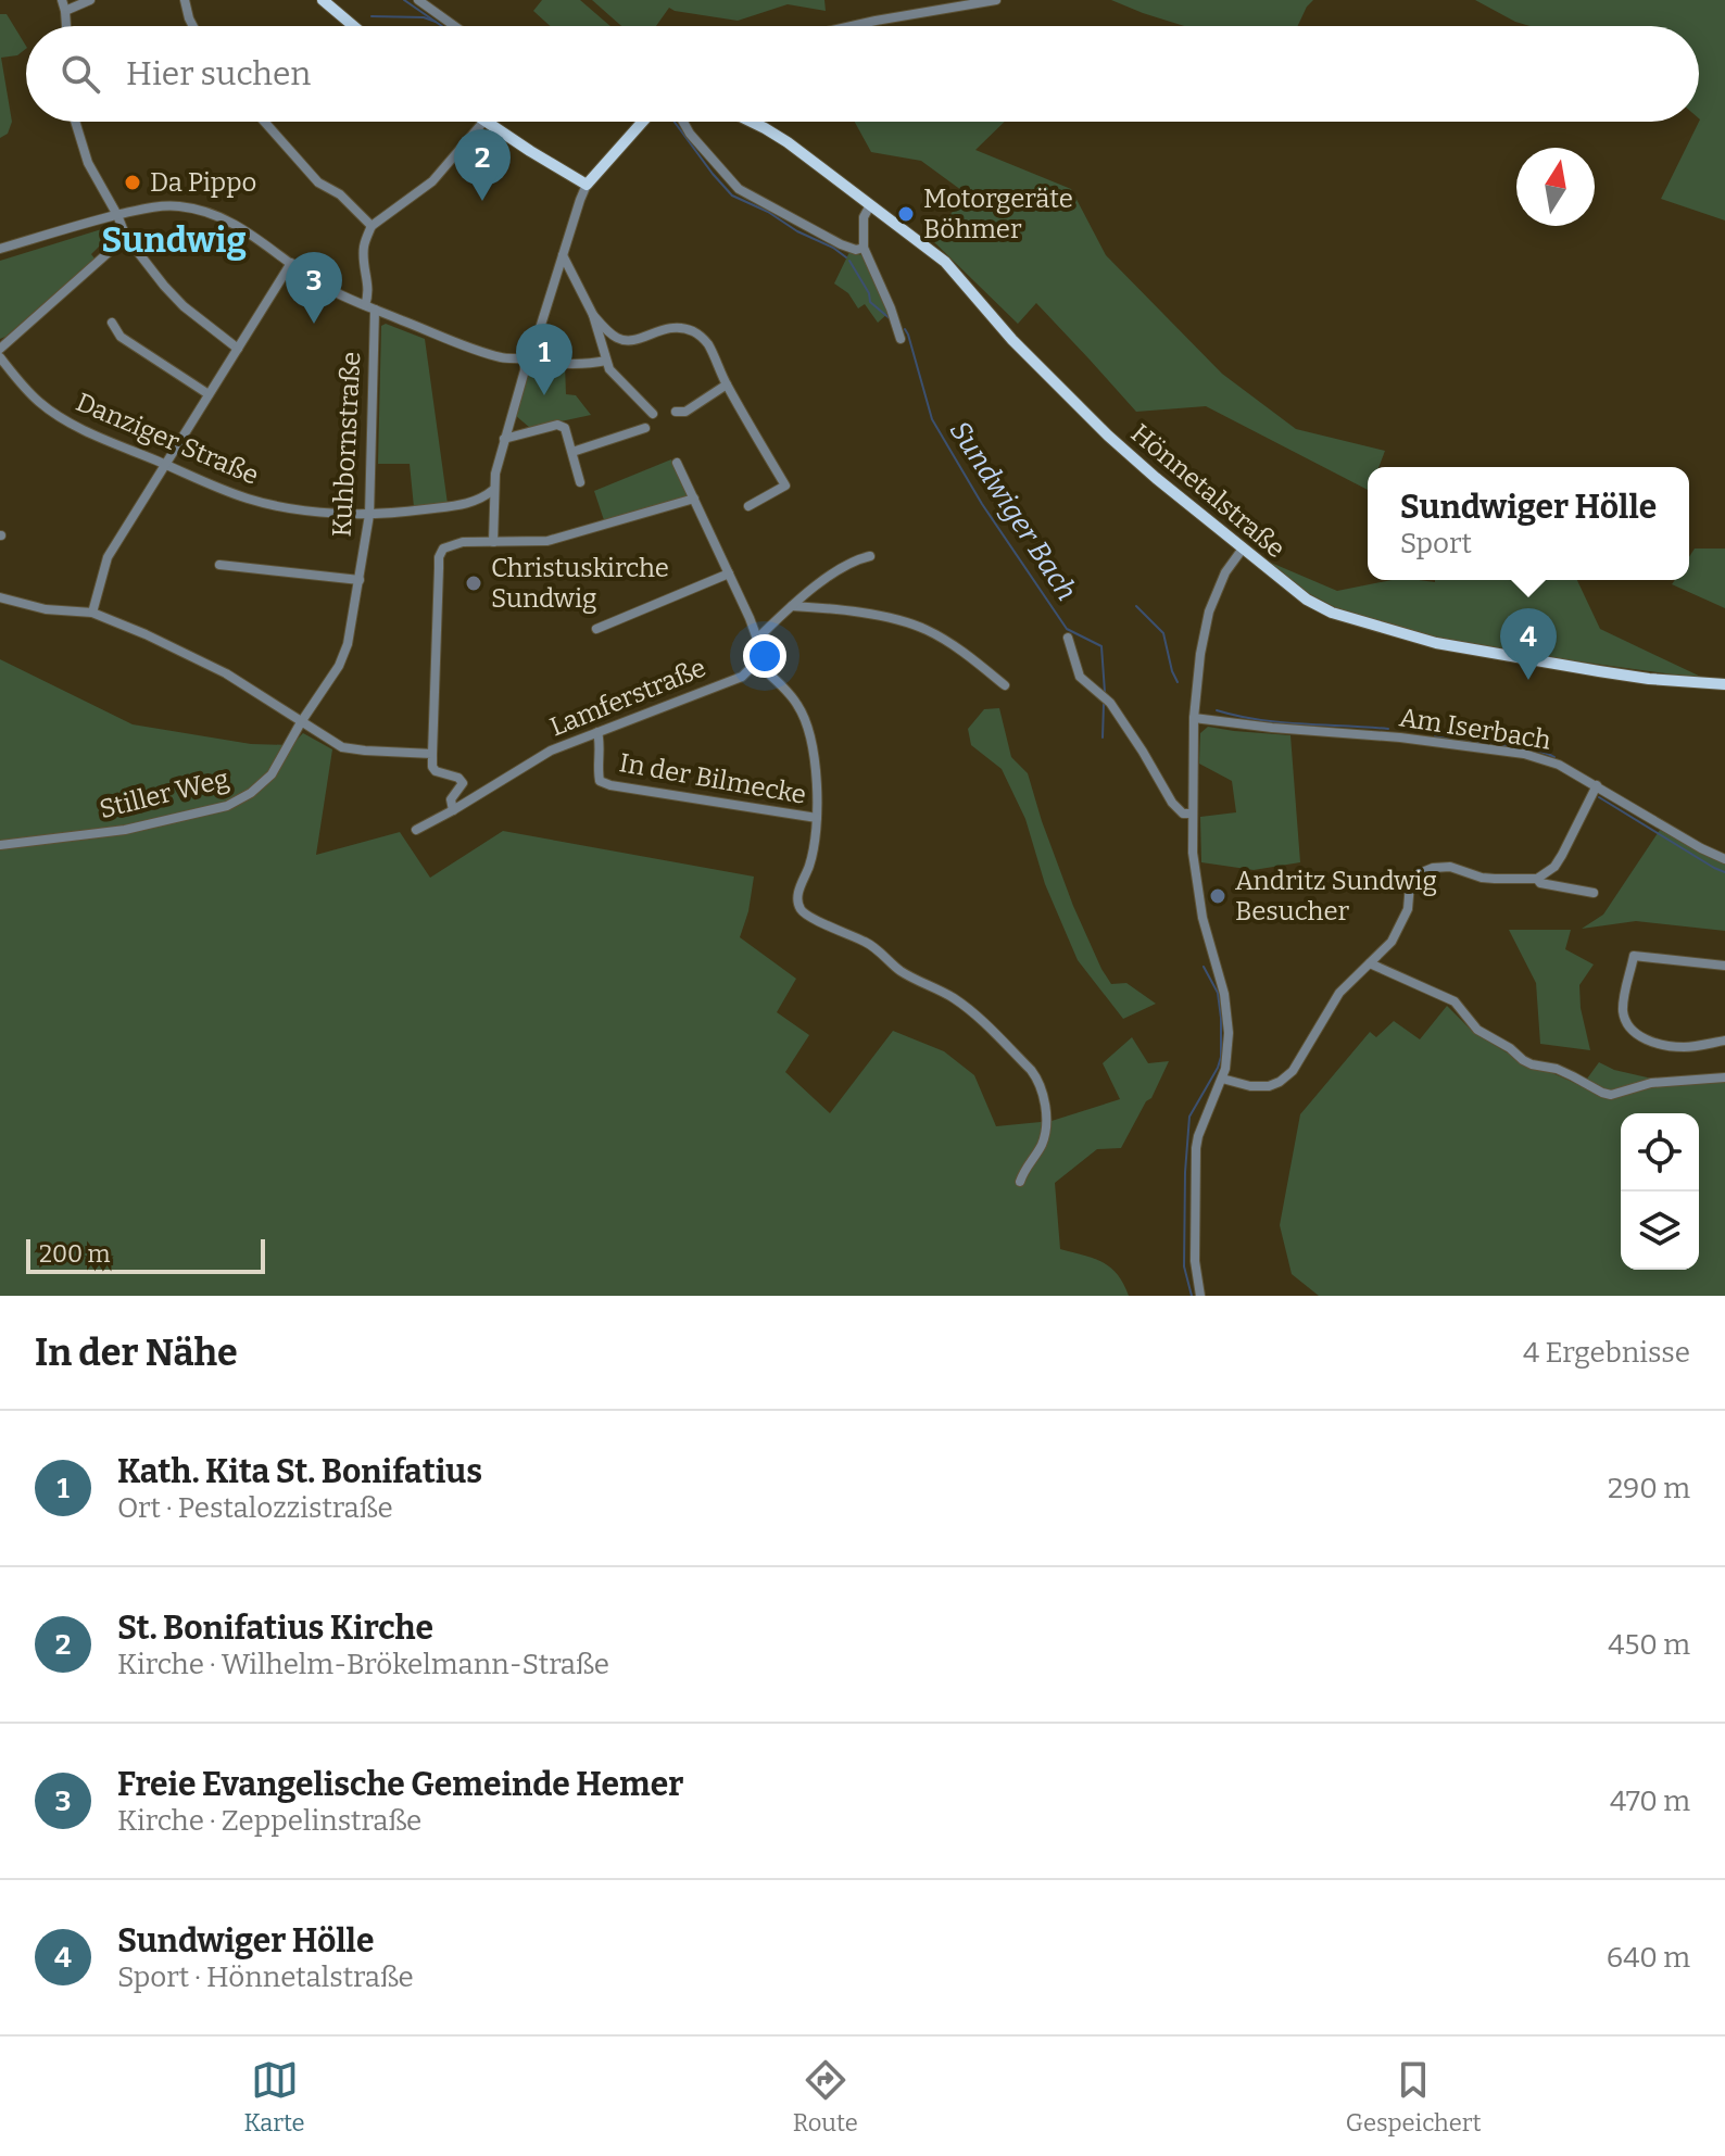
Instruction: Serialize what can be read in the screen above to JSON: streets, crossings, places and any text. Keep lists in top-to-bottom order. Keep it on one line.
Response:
{"streets":{"main road":["Hönnetalstraße"],"street":["Danziger Straße","Kuhbornstraße","Lamferstraße","Am Iserbach","In der Bilmecke","Stiller Weg"]},"crossings":[["Danziger Straße","Kuhbornstraße"],["Kuhbornstraße","Stiller Weg"],["Lamferstraße","In der Bilmecke"]],"districts":["Sundwig"],"water":["Sundwiger Bach"],"places":["Da Pippo","Motorgeräte Böhmer","Christuskirche Sundwig","Andritz Sundwig Besucher"],"scale_bar":"200 m","north":"top","page":{"search":"Hier suchen","pins":["2","3","1","4"],"popup":["Sundwiger Hölle","Sport"],"scale":"200 m","heading":["In der Nähe","4 Ergebnisse"],"list":[{"mark":"1","name":"Kath. Kita St. Bonifatius","note":"Ort · Pestalozzistraße","value":"290 m"},{"mark":"2","name":"St. Bonifatius Kirche","note":"Kirche · Wilhelm-Brökelmann-Straße","value":"450 m"},{"mark":"3","name":"Freie Evangelische Gemeinde Hemer","note":"Kirche · Zeppelinstraße","value":"470 m"},{"mark":"4","name":"Sundwiger Hölle","note":"Sport · Hönnetalstraße","value":"640 m"}],"nav":["Karte","Route","Gespeichert"]}}
